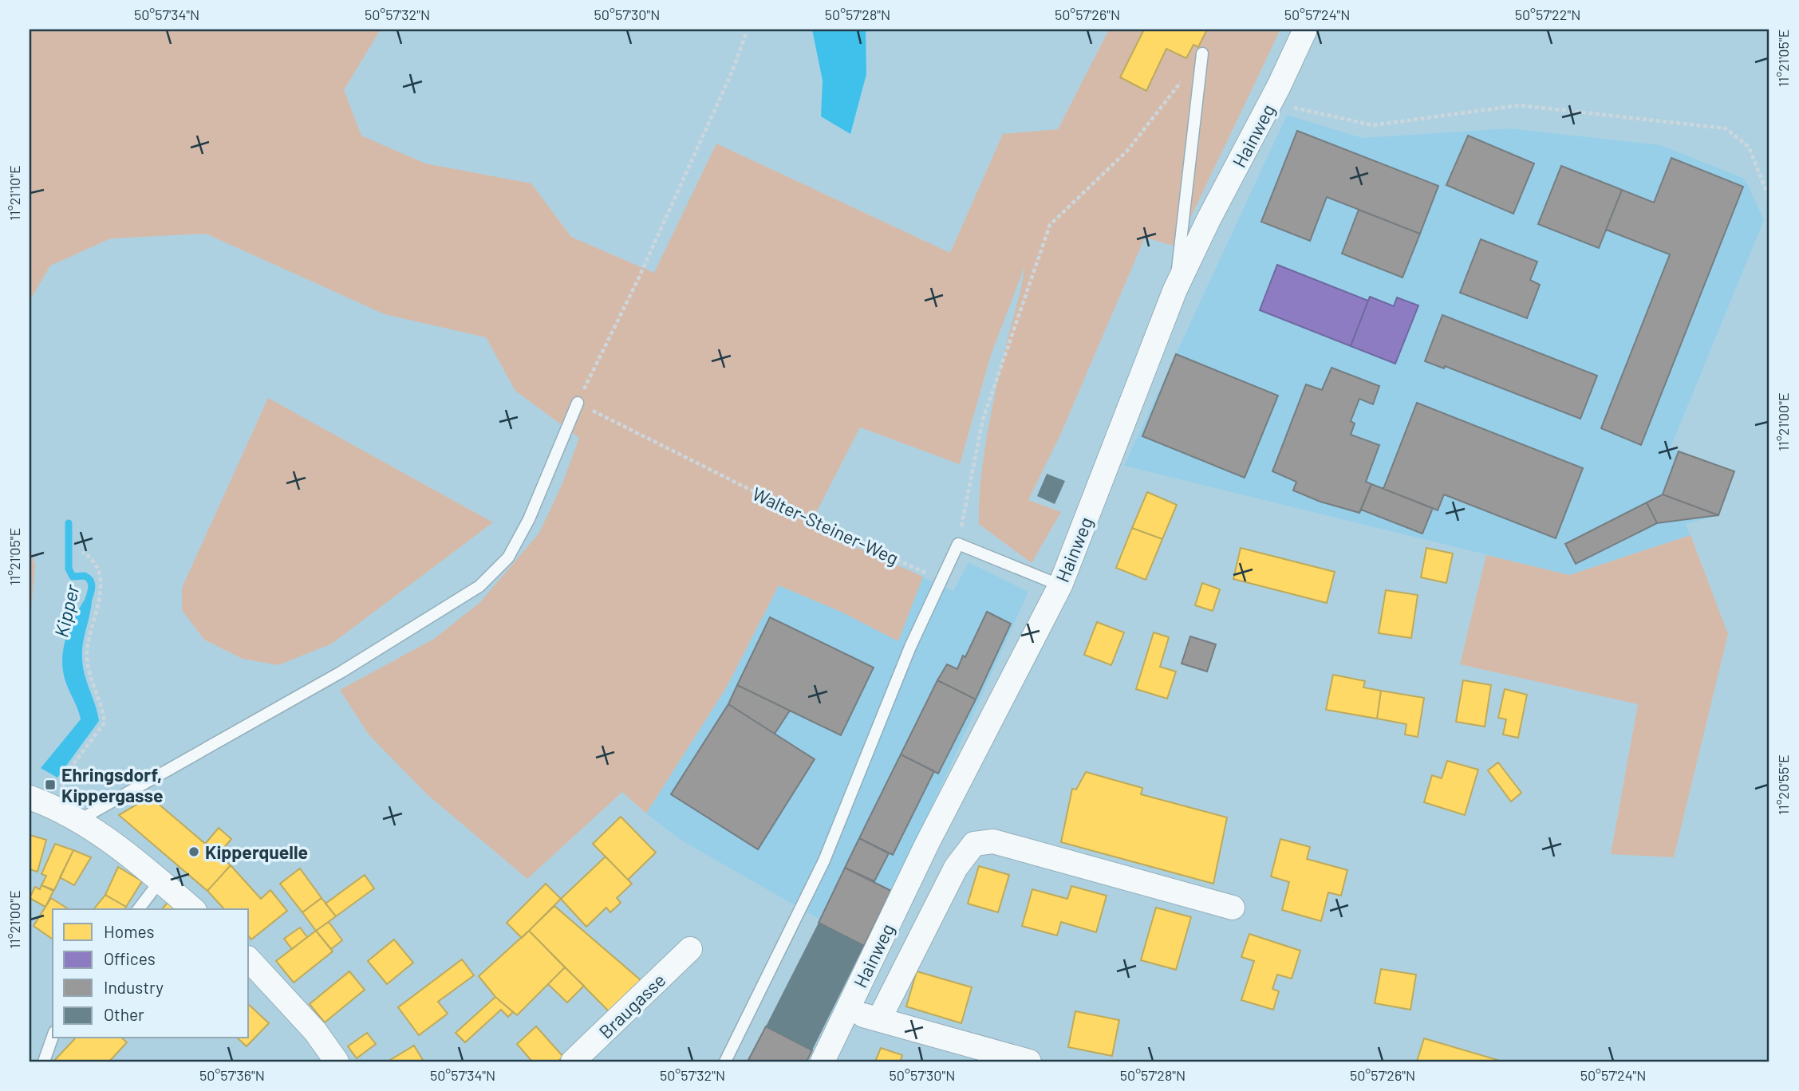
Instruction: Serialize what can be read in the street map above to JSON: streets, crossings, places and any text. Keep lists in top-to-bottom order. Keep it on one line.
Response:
{"streets":{"street":["Hainweg","Braugasse"],"path":["Walter-Steiner-Weg"]},"water":["Kipper"],"places":{"transit":["Ehringsdorf, Kippergasse"],"other":["Kipperquelle"]},"legend":["Homes","Offices","Industry","Other"],"coordinates":["50°57'34\"N","50°57'32\"N","50°57'30\"N","50°57'28\"N","50°57'26\"N","50°57'24\"N","50°57'22\"N","11°21'05\"E","11°21'10\"E","11°21'00\"E","11°20'55\"E","50°57'36\"N"]}
